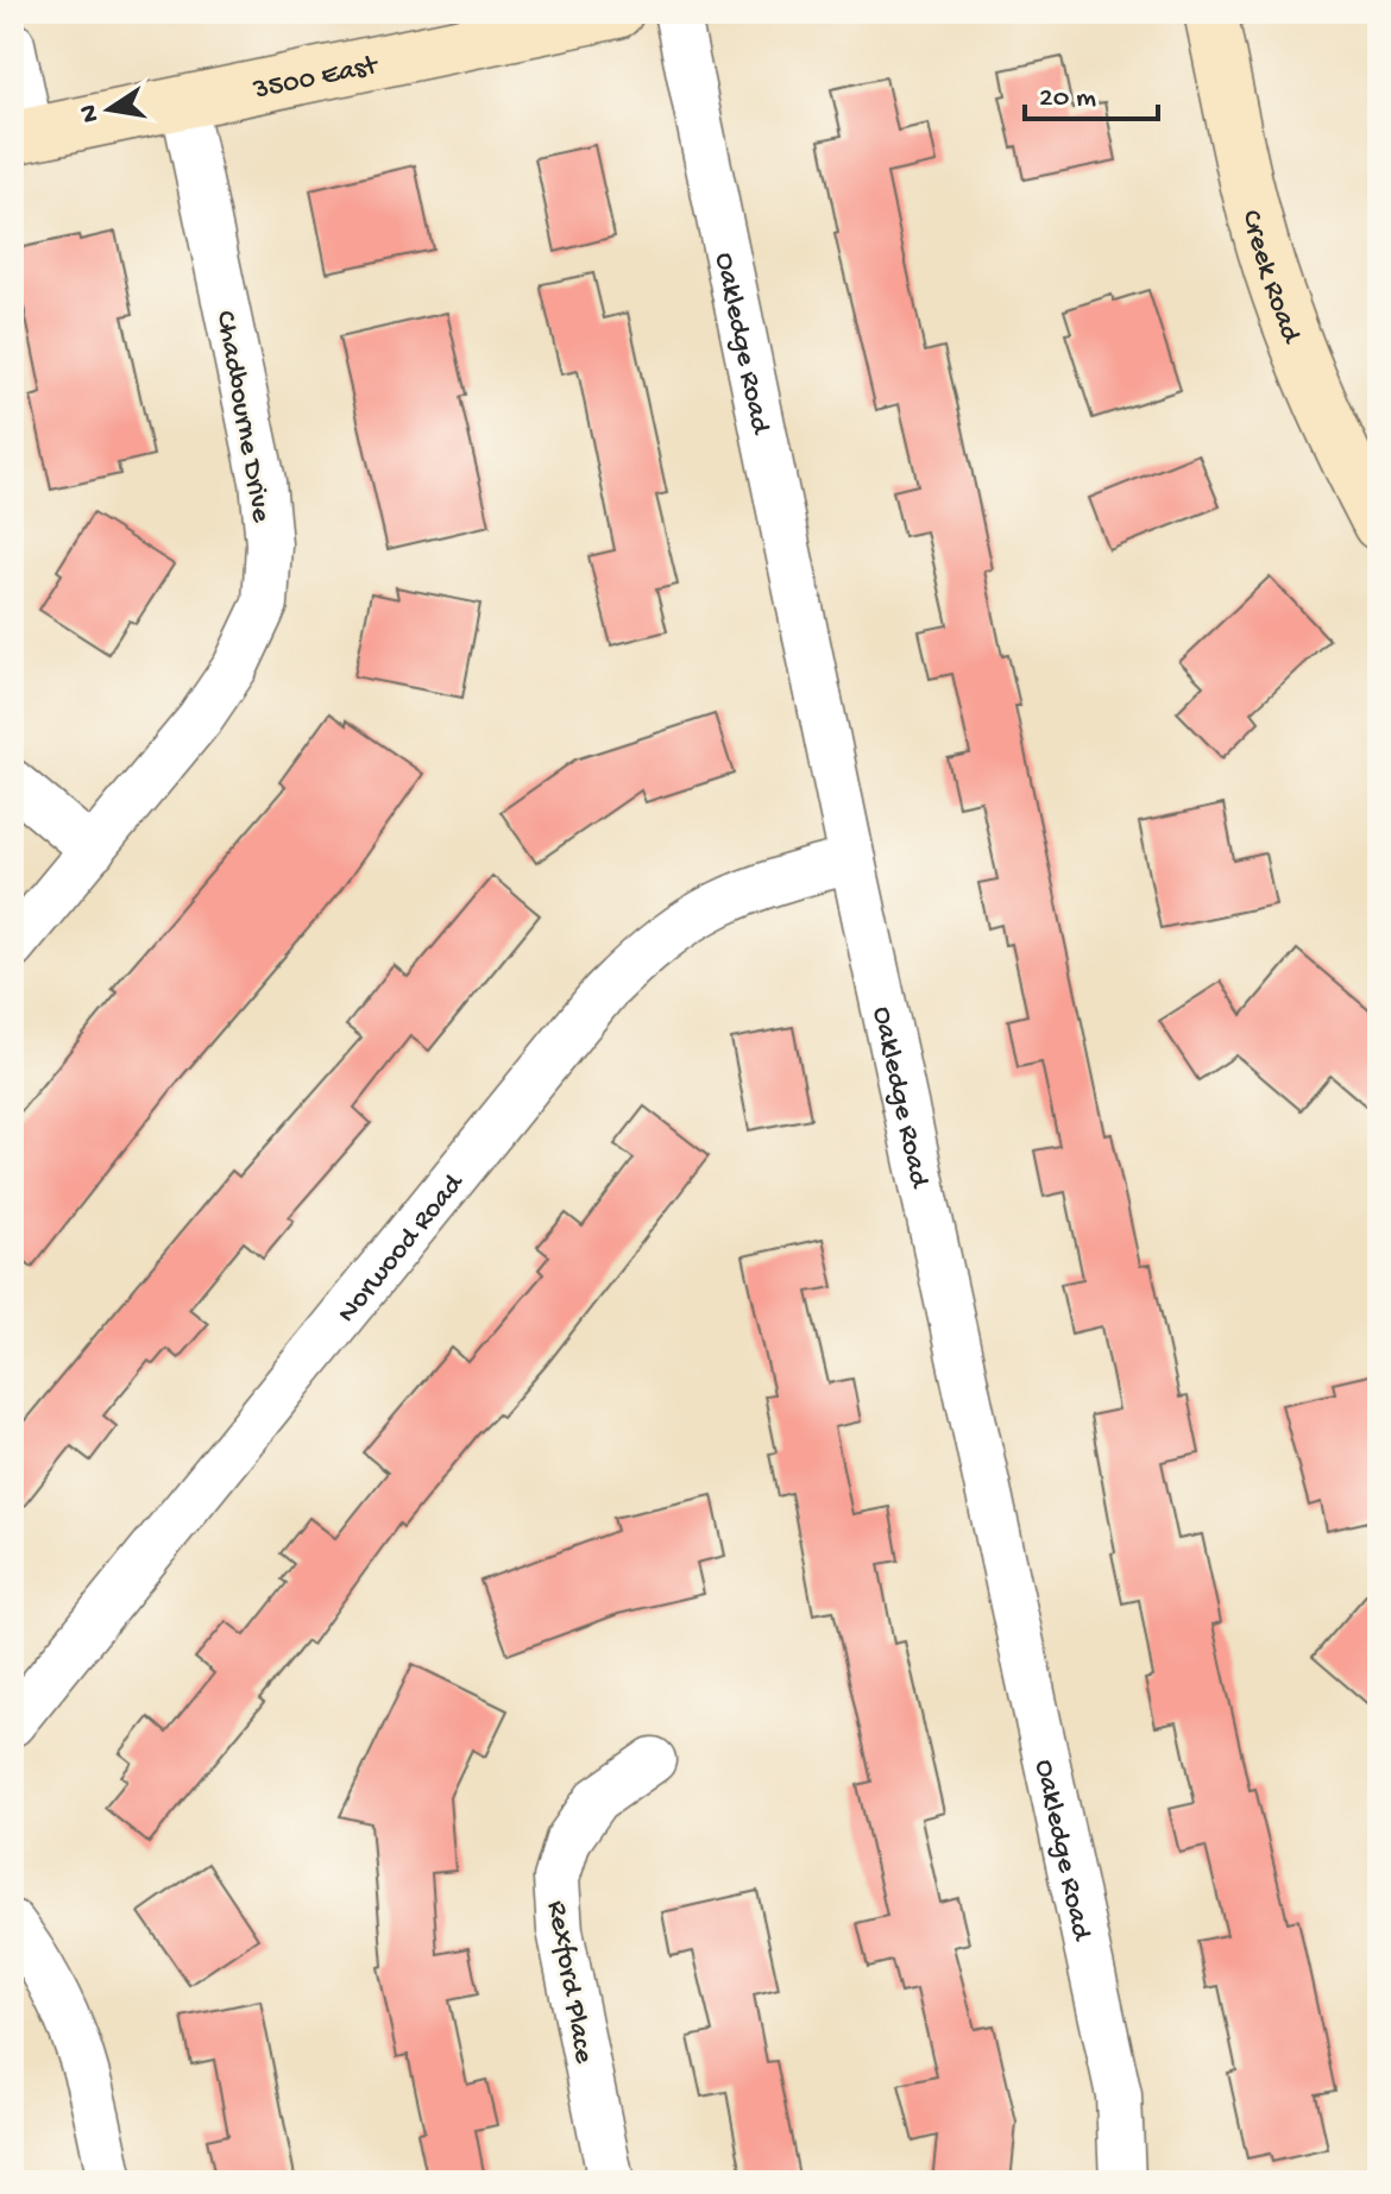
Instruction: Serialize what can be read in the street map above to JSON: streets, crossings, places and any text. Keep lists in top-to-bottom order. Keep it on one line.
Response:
{"streets":{"main road":["3500 East","Creek Road"],"street":["Oakledge Road","Chadbourne Drive","Norwood Road","Rexford Place"]},"crossings":[["3500 East","Chadbourne Drive"],["Oakledge Road","Norwood Road"]],"scale_bar":"20 m","north":"left"}
